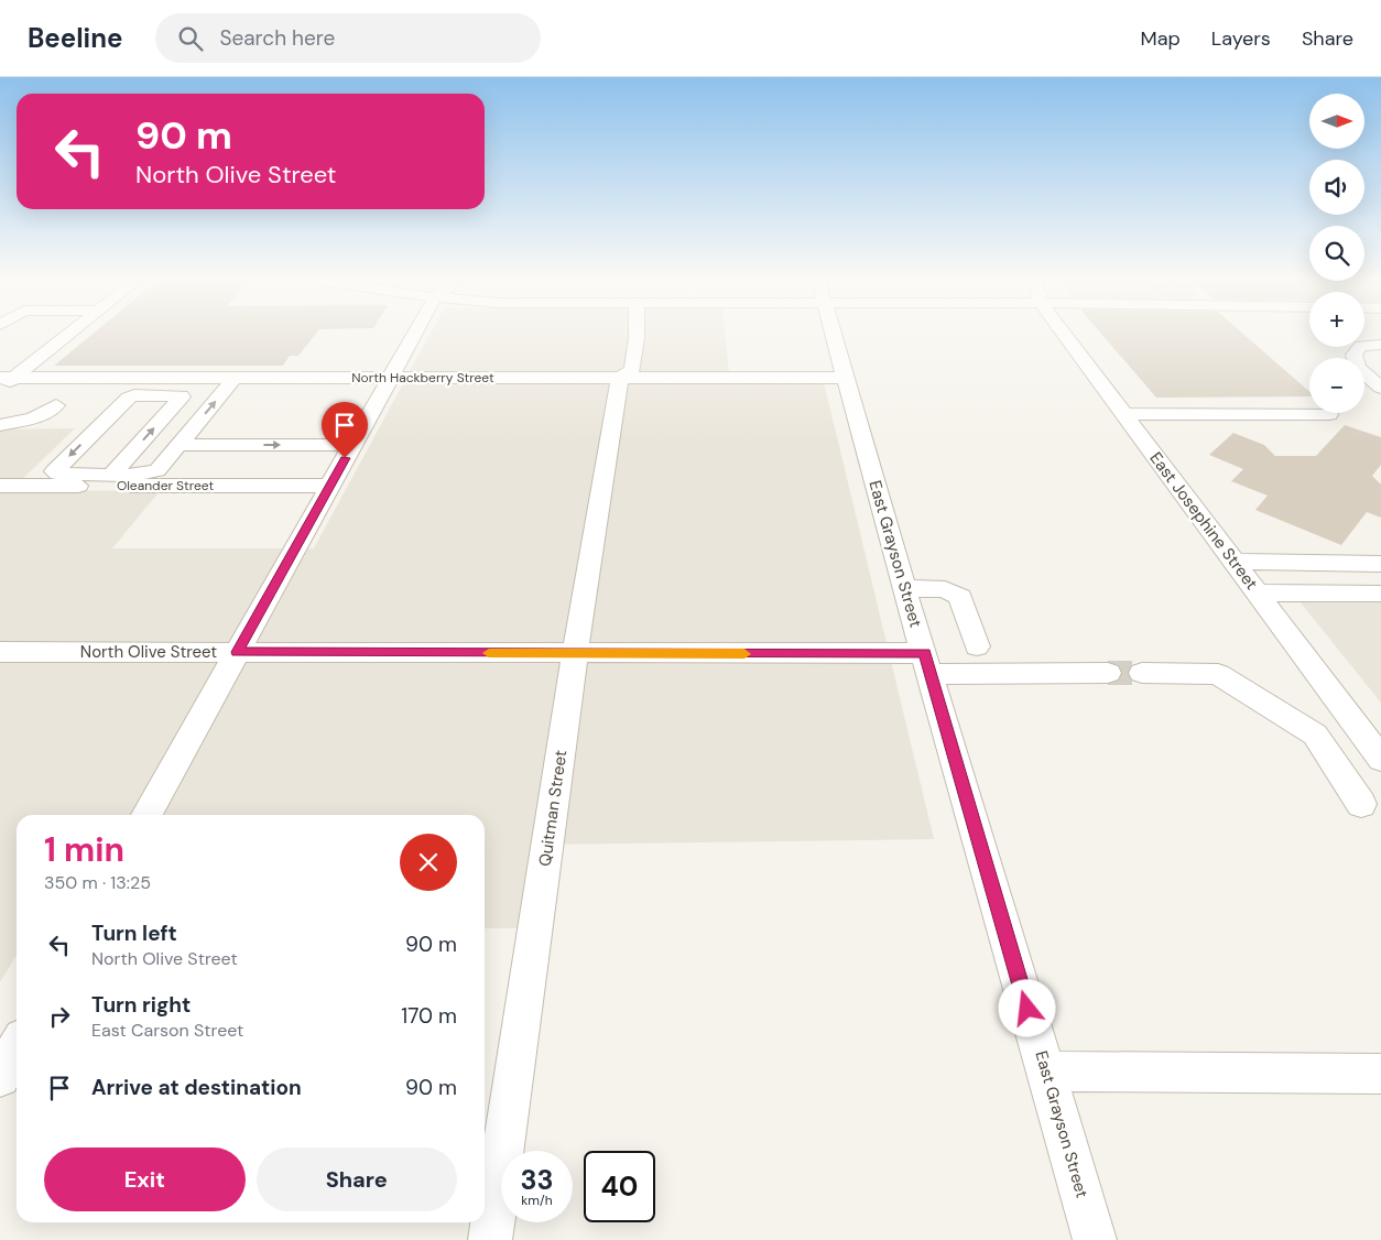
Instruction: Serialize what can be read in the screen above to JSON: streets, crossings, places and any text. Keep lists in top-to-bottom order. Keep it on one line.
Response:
{"streets":{"street":["North Hackberry Street","Oleander Street","East Josephine Street","East Grayson Street","North Olive Street","Quitman Street"]},"crossings":[["North Hackberry Street","East Grayson Street"],["North Hackberry Street","Quitman Street"],["East Grayson Street","North Olive Street"],["North Olive Street","Quitman Street"]],"north":"right","page":{"header":"Beeline","search":"Search here","nav":["Map","Layers","Share"],"map_buttons":["+","−"],"turn":["90 m","North Olive Street"],"heading":["1 min","350 m · 13:25"],"list":[{"name":"Turn left","note":"North Olive Street","value":"90 m"},{"name":"Turn right","note":"East Carson Street","value":"170 m"},{"name":"Arrive at destination","value":"90 m"}],"buttons":["Exit","Share"],"speed":"33 km/h","limit":"40"}}
